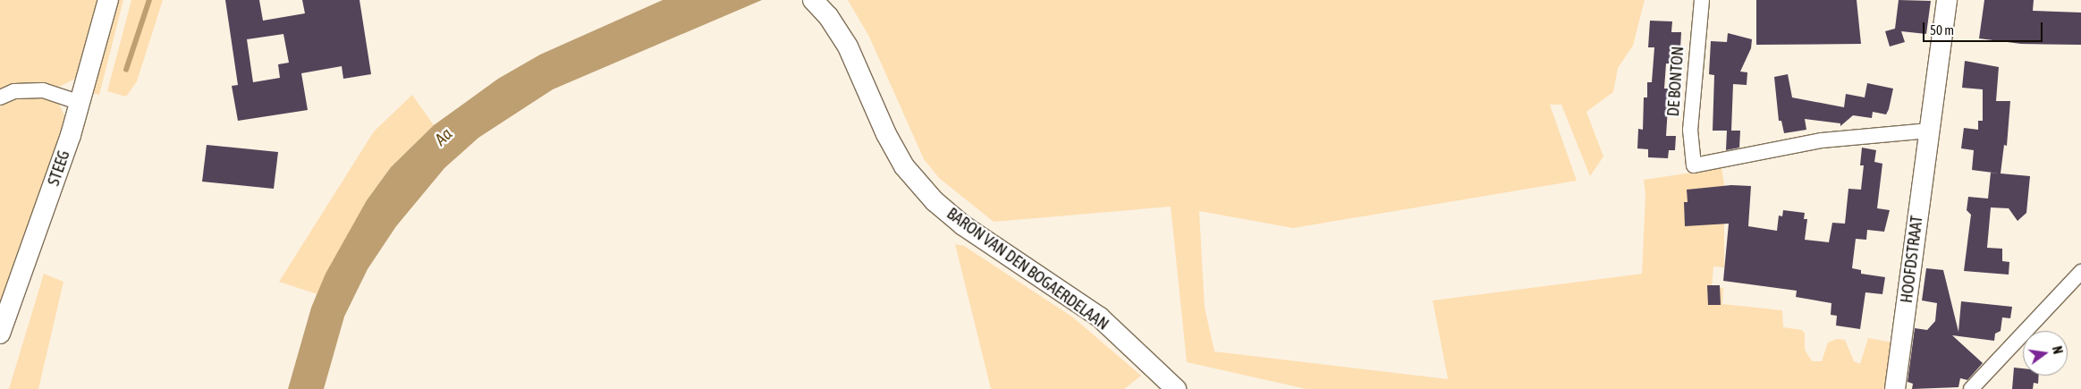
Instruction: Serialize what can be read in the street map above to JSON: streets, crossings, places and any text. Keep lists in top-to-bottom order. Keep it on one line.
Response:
{"streets":{"main road":["STEEG","HOOFDSTRAAT","BARON VAN DEN BOGAERDELAAN"],"street":["DE BONTON"]},"crossings":[["DE BONTON","HOOFDSTRAAT"]],"water":["Aa"],"scale_bar":"50 m","north":"right"}
